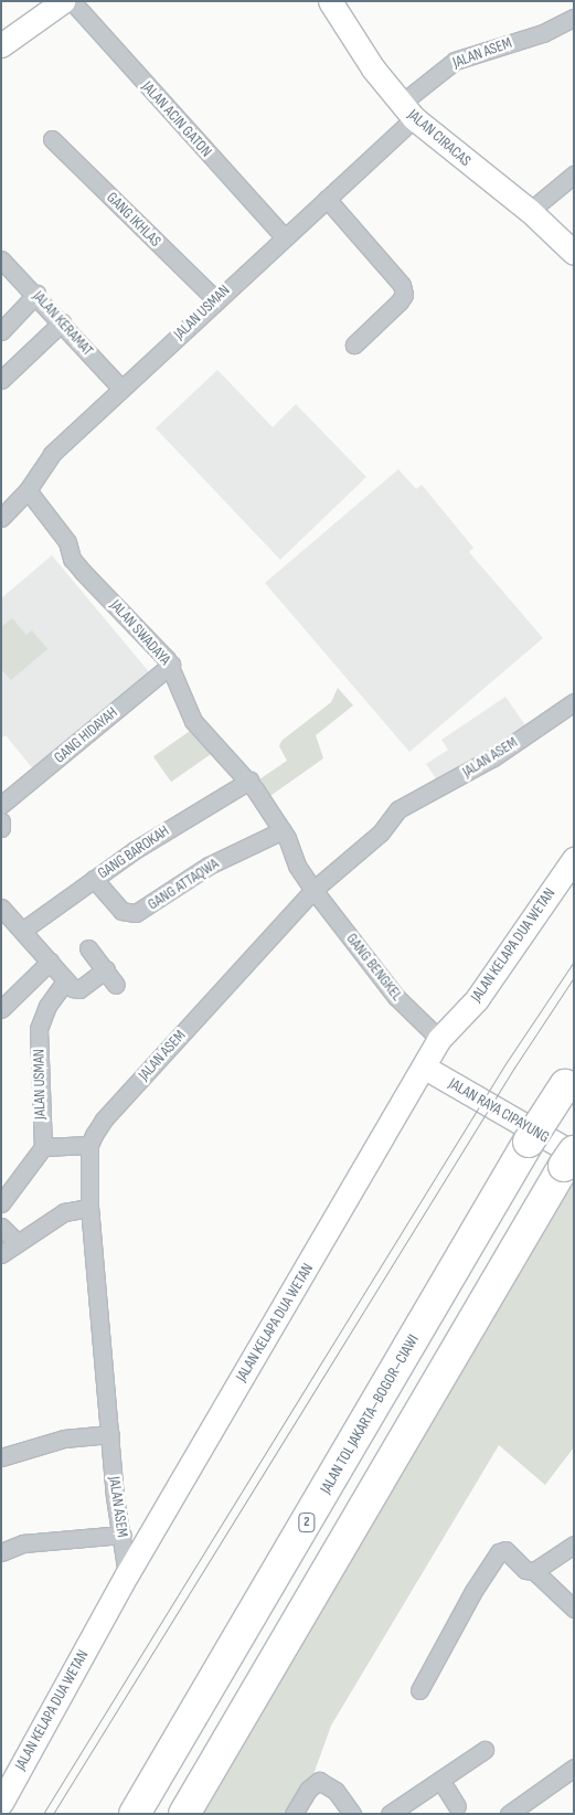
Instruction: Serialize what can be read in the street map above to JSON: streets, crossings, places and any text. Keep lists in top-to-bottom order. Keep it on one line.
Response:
{"streets":{"highway":["JALAN TOL JAKARTA–BOGOR–CIAWI","2"],"street":["JALAN ASEM","JALAN ACIN GATON","JALAN CIRACAS","GANG IKHLAS","JALAN USMAN","JALAN KERAMAT","JALAN SWADAYA","GANG HIDAYAH","GANG BAROKAH","GANG ATTAQWA","JALAN KELAPA DUA WETAN","GANG BENGKEL","JALAN RAYA CIPAYUNG"]},"crossings":[["JALAN ASEM","JALAN CIRACAS"],["JALAN ASEM","JALAN USMAN"],["JALAN ASEM","JALAN SWADAYA"],["JALAN ASEM","JALAN KELAPA DUA WETAN"],["JALAN ASEM","GANG BENGKEL"],["JALAN ACIN GATON","JALAN USMAN"],["JALAN CIRACAS","JALAN USMAN"],["GANG IKHLAS","JALAN USMAN"],["JALAN USMAN","JALAN KERAMAT"],["JALAN USMAN","JALAN SWADAYA"],["JALAN SWADAYA","GANG HIDAYAH"],["JALAN SWADAYA","GANG BAROKAH"],["JALAN SWADAYA","GANG ATTAQWA"],["JALAN SWADAYA","GANG BENGKEL"],["GANG BAROKAH","GANG ATTAQWA"],["JALAN KELAPA DUA WETAN","GANG BENGKEL"],["JALAN KELAPA DUA WETAN","JALAN RAYA CIPAYUNG"]]}
